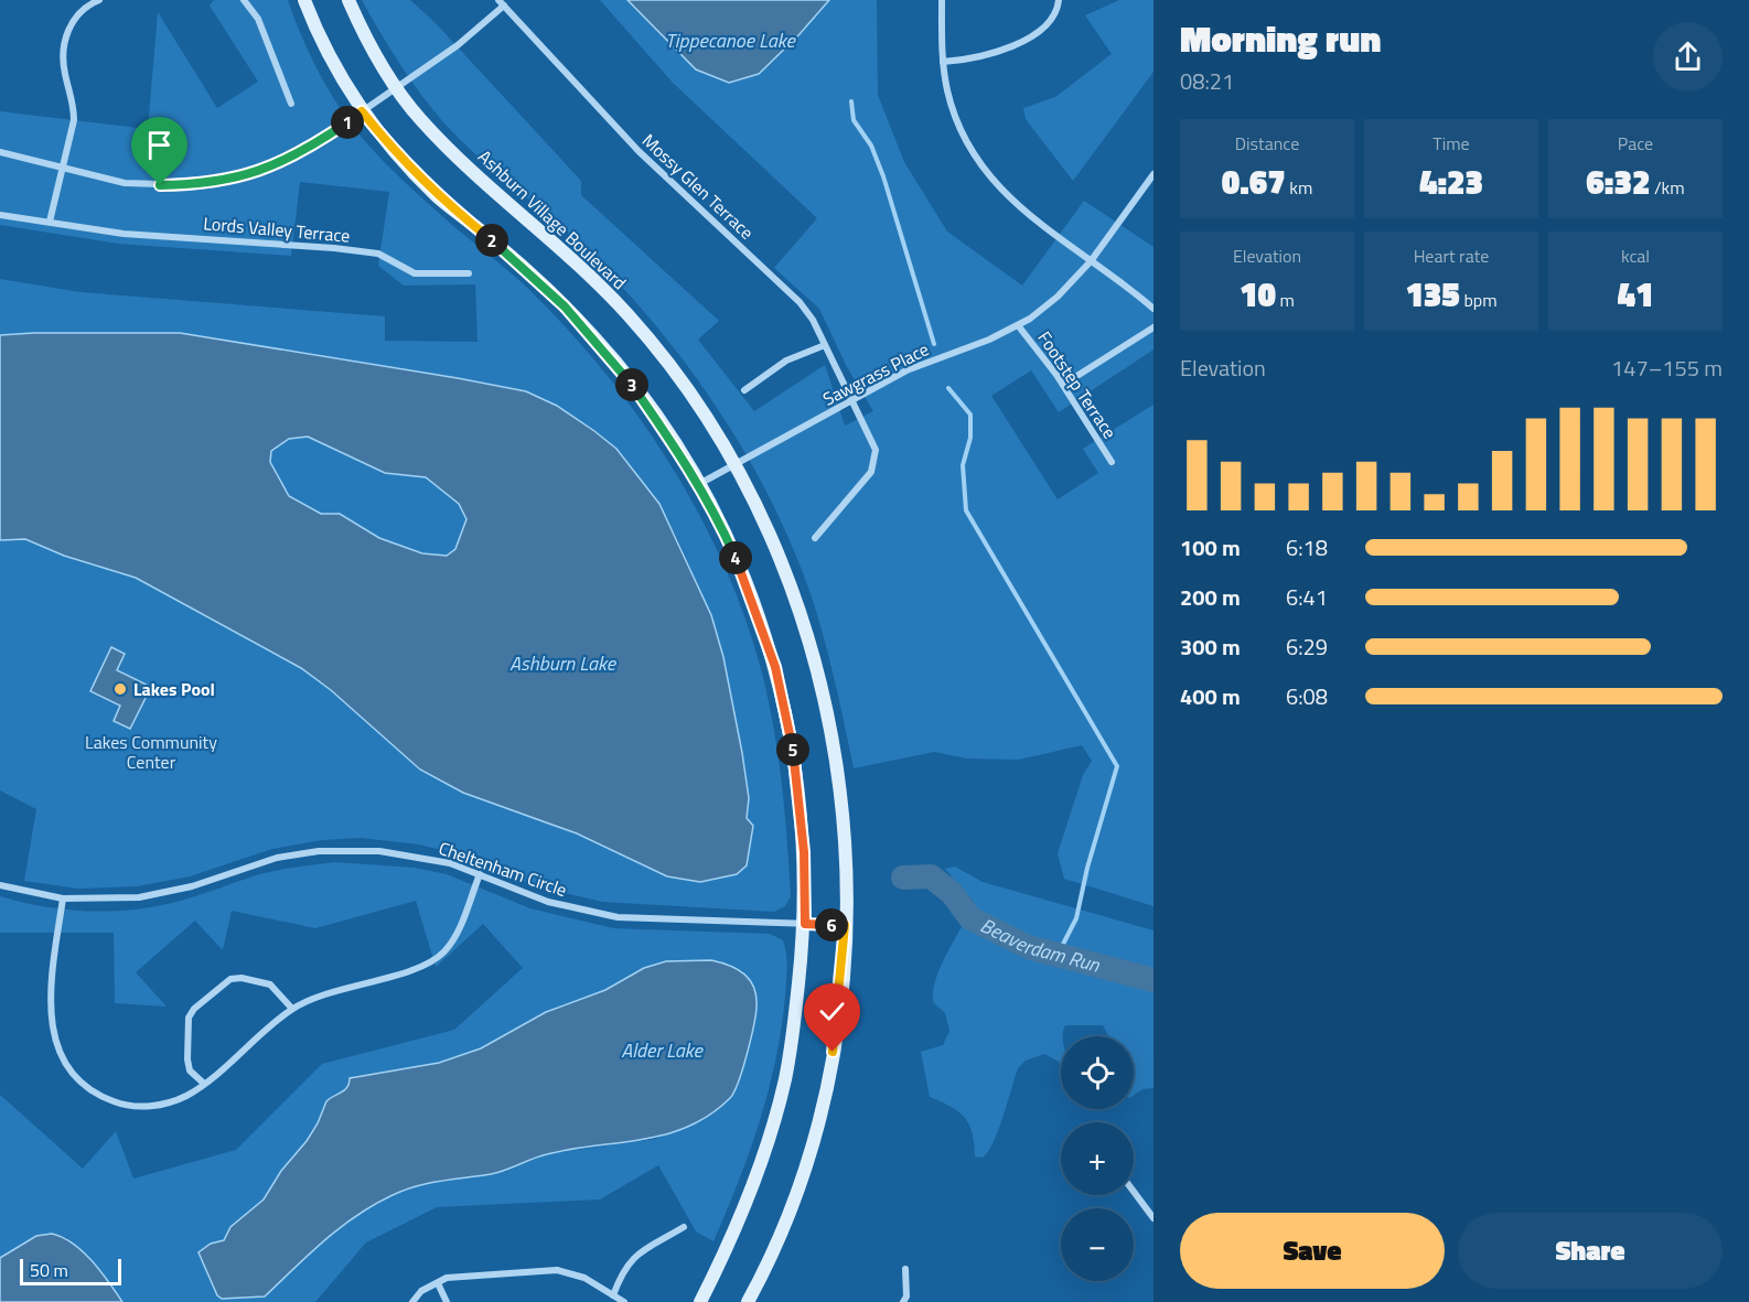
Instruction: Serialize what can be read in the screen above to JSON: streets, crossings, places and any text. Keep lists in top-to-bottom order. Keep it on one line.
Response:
{"streets":{"main road":["Ashburn Village Boulevard"],"street":["Mossy Glen Terrace","Lords Valley Terrace","Sawgrass Place","Footstep Terrace","Cheltenham Circle"]},"crossings":[["Mossy Glen Terrace","Ashburn Village Boulevard"],["Mossy Glen Terrace","Sawgrass Place"],["Ashburn Village Boulevard","Sawgrass Place"],["Ashburn Village Boulevard","Cheltenham Circle"],["Sawgrass Place","Footstep Terrace"]],"water":["Tippecanoe Lake","Ashburn Lake","Beaverdam Run","Alder Lake"],"parks":["Lakes Community Center"],"places":["Lakes Pool"],"scale_bar":"50 m","page":{"heading":["Morning run","08:21"],"pins":["1","2","3","4","5","6"],"stats":[["Distance","0.67 km"],["Time","4:23"],["Pace","6:32 /km"],["Elevation","10 m"],["Heart rate","135 bpm"],["kcal","41"]],"chart":["Elevation","147–155 m"],"list":[{"name":"100 m","note":"6:18"},{"name":"200 m","note":"6:41"},{"name":"300 m","note":"6:29"},{"name":"400 m","note":"6:08"}],"map_buttons":["+","−"],"buttons":["Save","Share"],"scale":"50 m"}}
